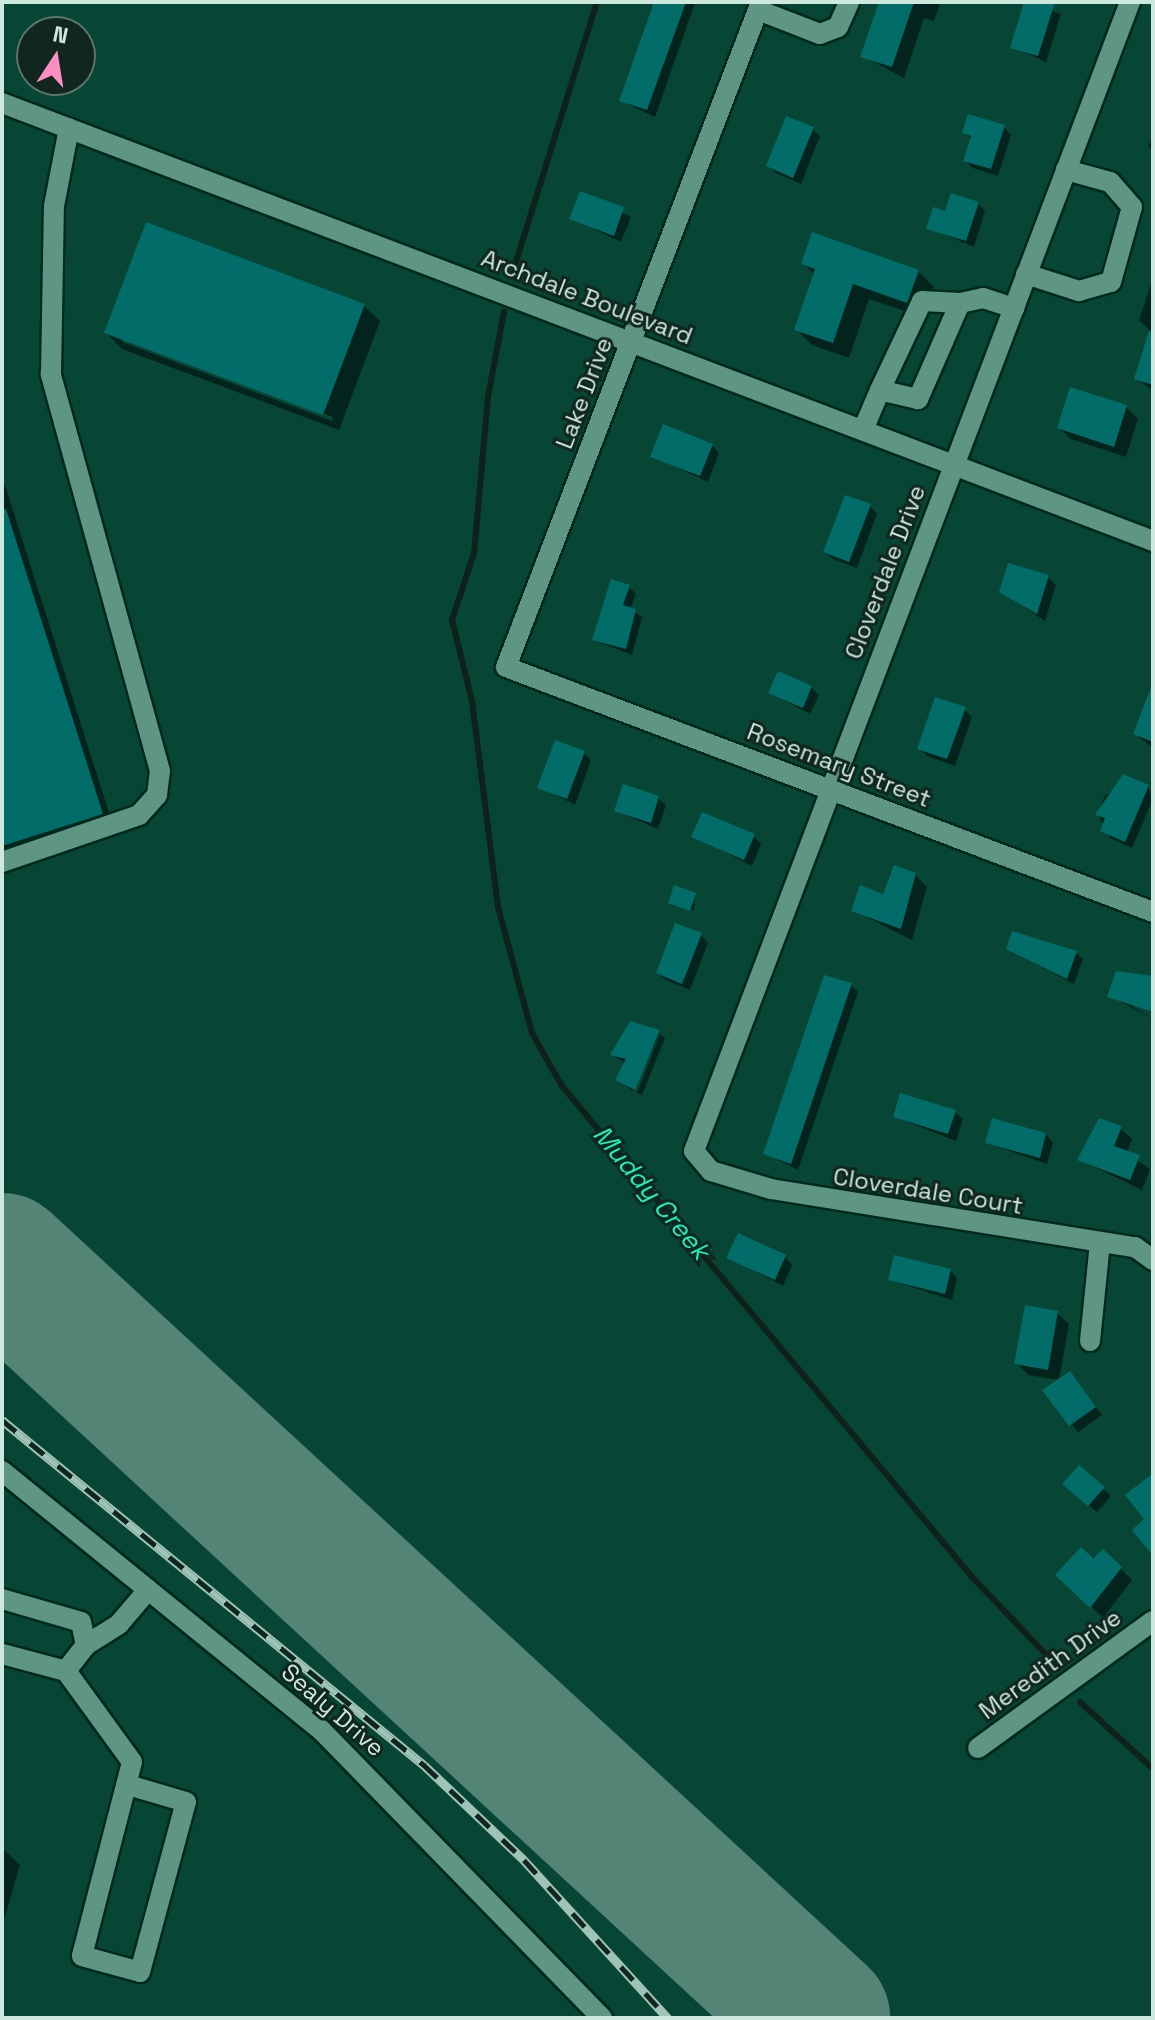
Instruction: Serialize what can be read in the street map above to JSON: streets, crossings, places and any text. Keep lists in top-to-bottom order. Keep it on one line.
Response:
{"streets":{"street":["Archdale Boulevard","Lake Drive","Cloverdale Drive","Rosemary Street","Cloverdale Court","Meredith Drive","Sealy Drive"]},"crossings":[["Archdale Boulevard","Lake Drive"],["Archdale Boulevard","Cloverdale Drive"],["Lake Drive","Rosemary Street"],["Cloverdale Drive","Rosemary Street"],["Cloverdale Drive","Cloverdale Court"]],"water":["Muddy Creek"],"north":"top"}
